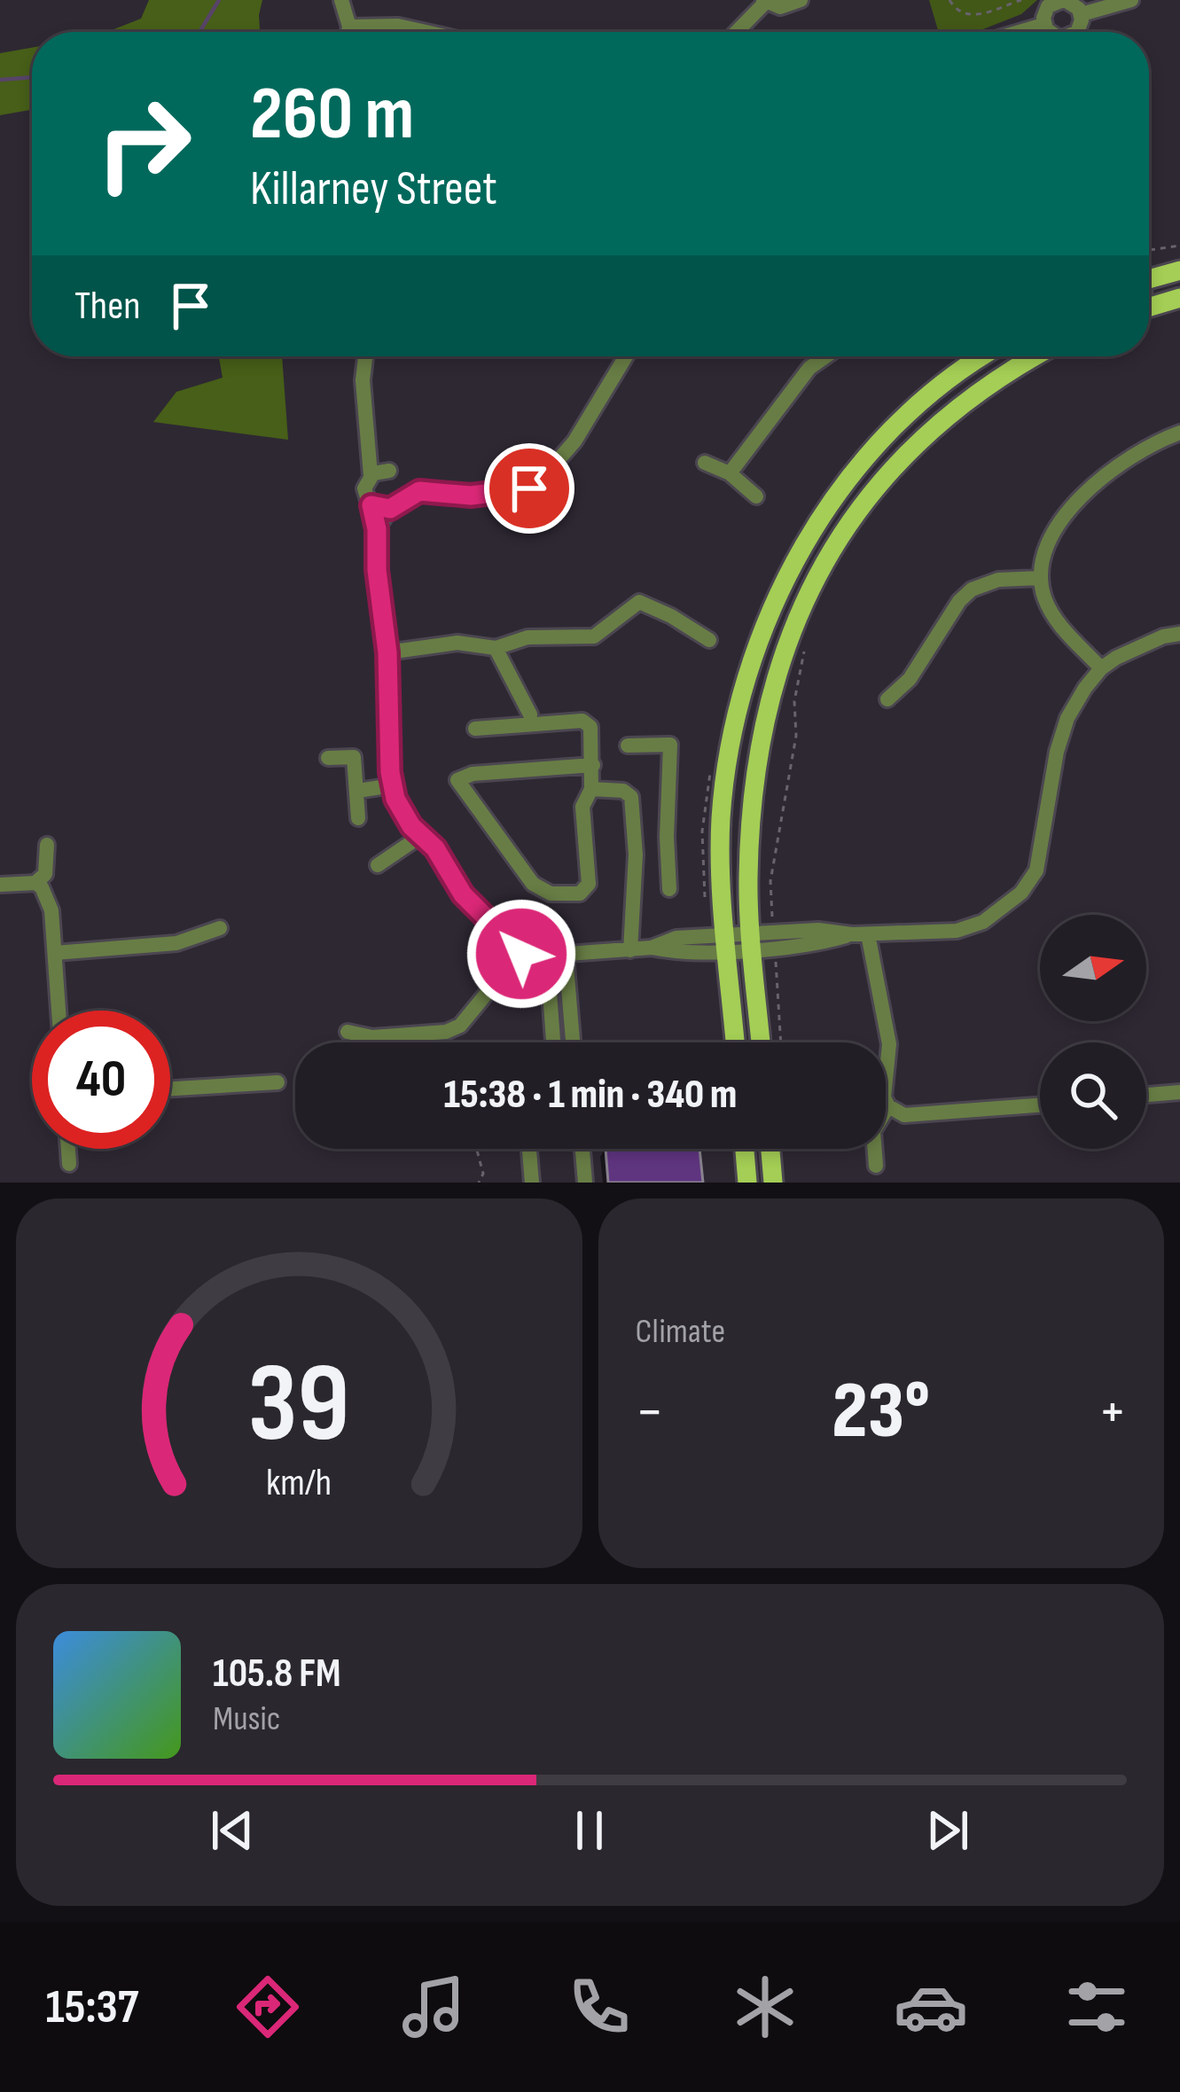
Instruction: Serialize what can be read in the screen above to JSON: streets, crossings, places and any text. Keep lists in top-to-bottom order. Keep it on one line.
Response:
{"north":"right","page":{"turn":["260 m","Killarney Street"],"then":"Then","limit":"40","trip":"15:38 · 1 min · 340 m","tile":"Climate","heat":["−","23°","+"],"song":["105.8 FM","Music"],"tabs":"15:37","gauge":["39","km/h"]}}
